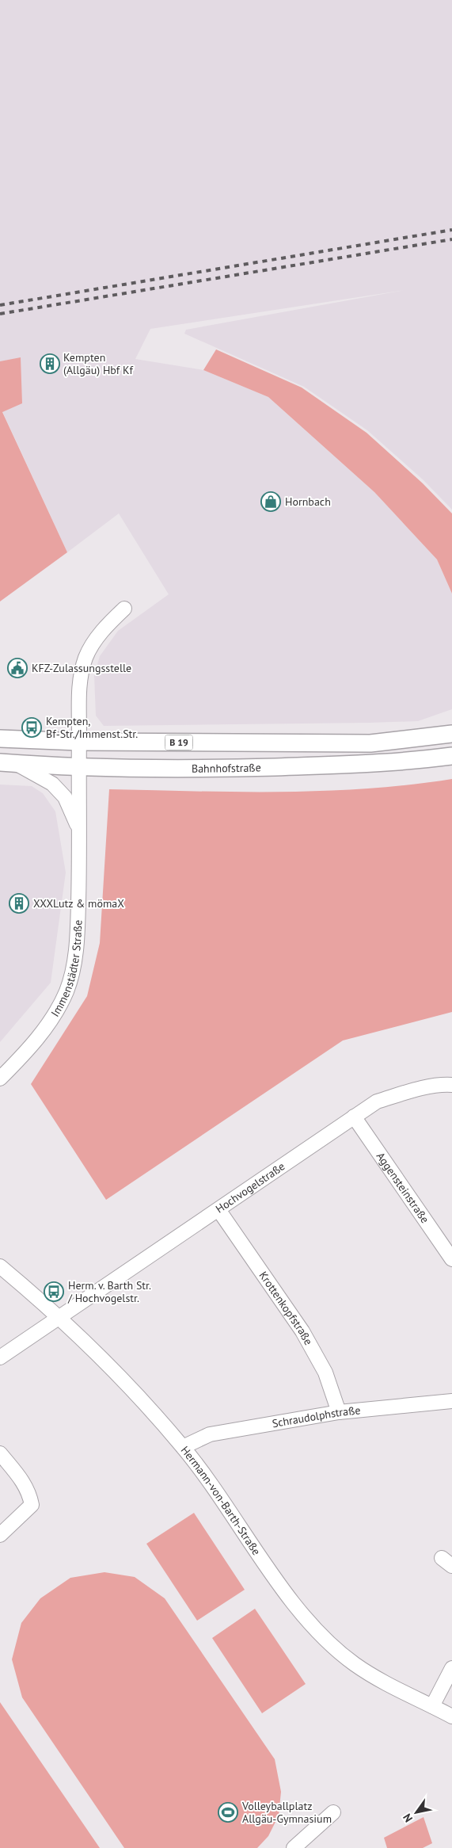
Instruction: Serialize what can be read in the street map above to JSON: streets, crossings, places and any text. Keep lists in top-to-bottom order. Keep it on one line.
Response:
{"streets":{"main road":["B 19","Bahnhofstraße"],"street":["Immenstädter Straße","Hochvogelstraße","Aggensteinstraße","Krottenkopfstraße","Schraudolphstraße","Hermann-von-Barth-Straße"]},"crossings":[["B 19","Immenstädter Straße"],["Bahnhofstraße","Immenstädter Straße"],["Hochvogelstraße","Aggensteinstraße"],["Hochvogelstraße","Krottenkopfstraße"],["Hochvogelstraße","Hermann-von-Barth-Straße"],["Krottenkopfstraße","Schraudolphstraße"],["Schraudolphstraße","Hermann-von-Barth-Straße"]],"places":{"building":["Kempten (Allgäu) Hbf Kf","XXXLutz & mömaX"],"shop":["Hornbach"],"public building":["KFZ-Zulassungsstelle"],"bus stop":["Kempten, Bf-Str./Immenst.Str.","Herm. v. Barth Str. / Hochvogelstr."],"sports":["Volleyballplatz Allgäu-Gymnasium"]},"north":"bottom left"}
